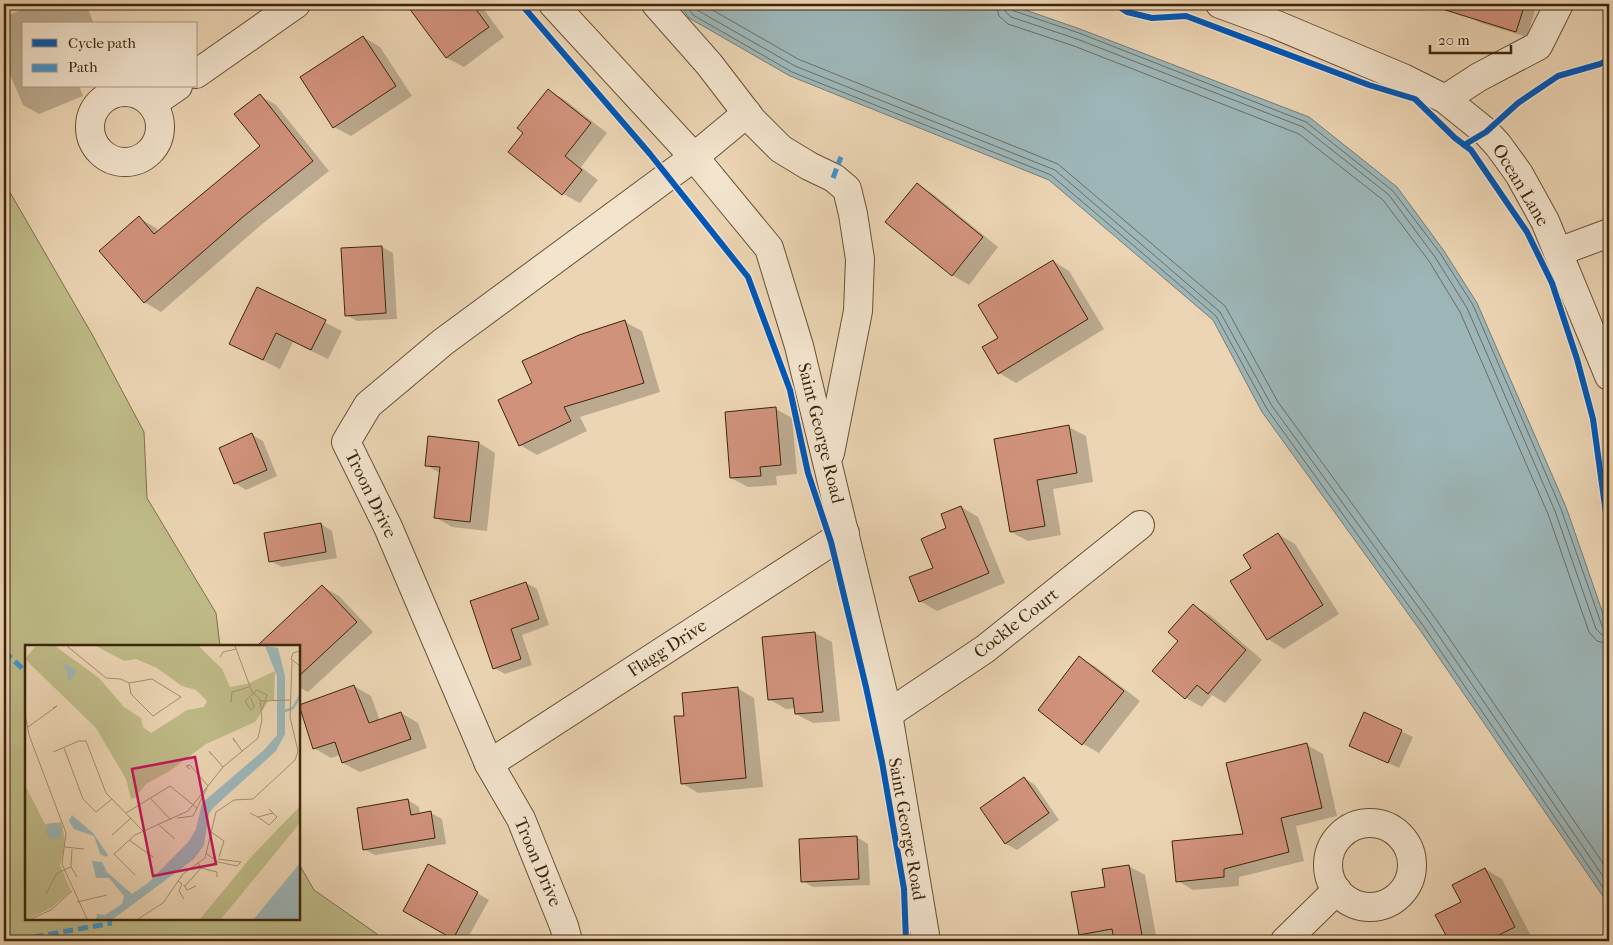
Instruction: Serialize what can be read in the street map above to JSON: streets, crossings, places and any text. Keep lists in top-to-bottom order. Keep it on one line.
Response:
{"streets":{"street":["Ocean Lane","Saint George Road","Troon Drive","Cockle Court","Flagg Drive"]},"crossings":[["Saint George Road","Troon Drive"],["Saint George Road","Cockle Court"],["Saint George Road","Flagg Drive"],["Troon Drive","Flagg Drive"]],"legend":["Cycle path","Path"],"scale_bar":"20 m"}
